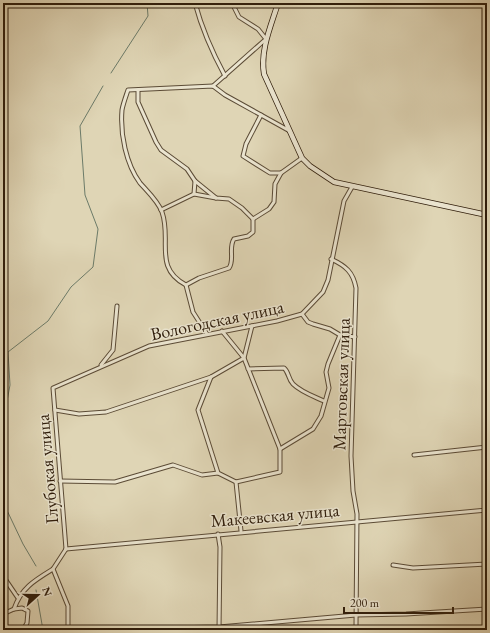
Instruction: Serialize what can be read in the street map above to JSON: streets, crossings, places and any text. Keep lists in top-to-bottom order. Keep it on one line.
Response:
{"streets":{"street":["Вологодская улица","Мартовская улица","Глубокая улица","Макеевская улица"]},"crossings":[["Вологодская улица","Мартовская улица"],["Вологодская улица","Глубокая улица"],["Мартовская улица","Макеевская улица"],["Глубокая улица","Макеевская улица"]],"scale_bar":"200 m","north":"right"}
